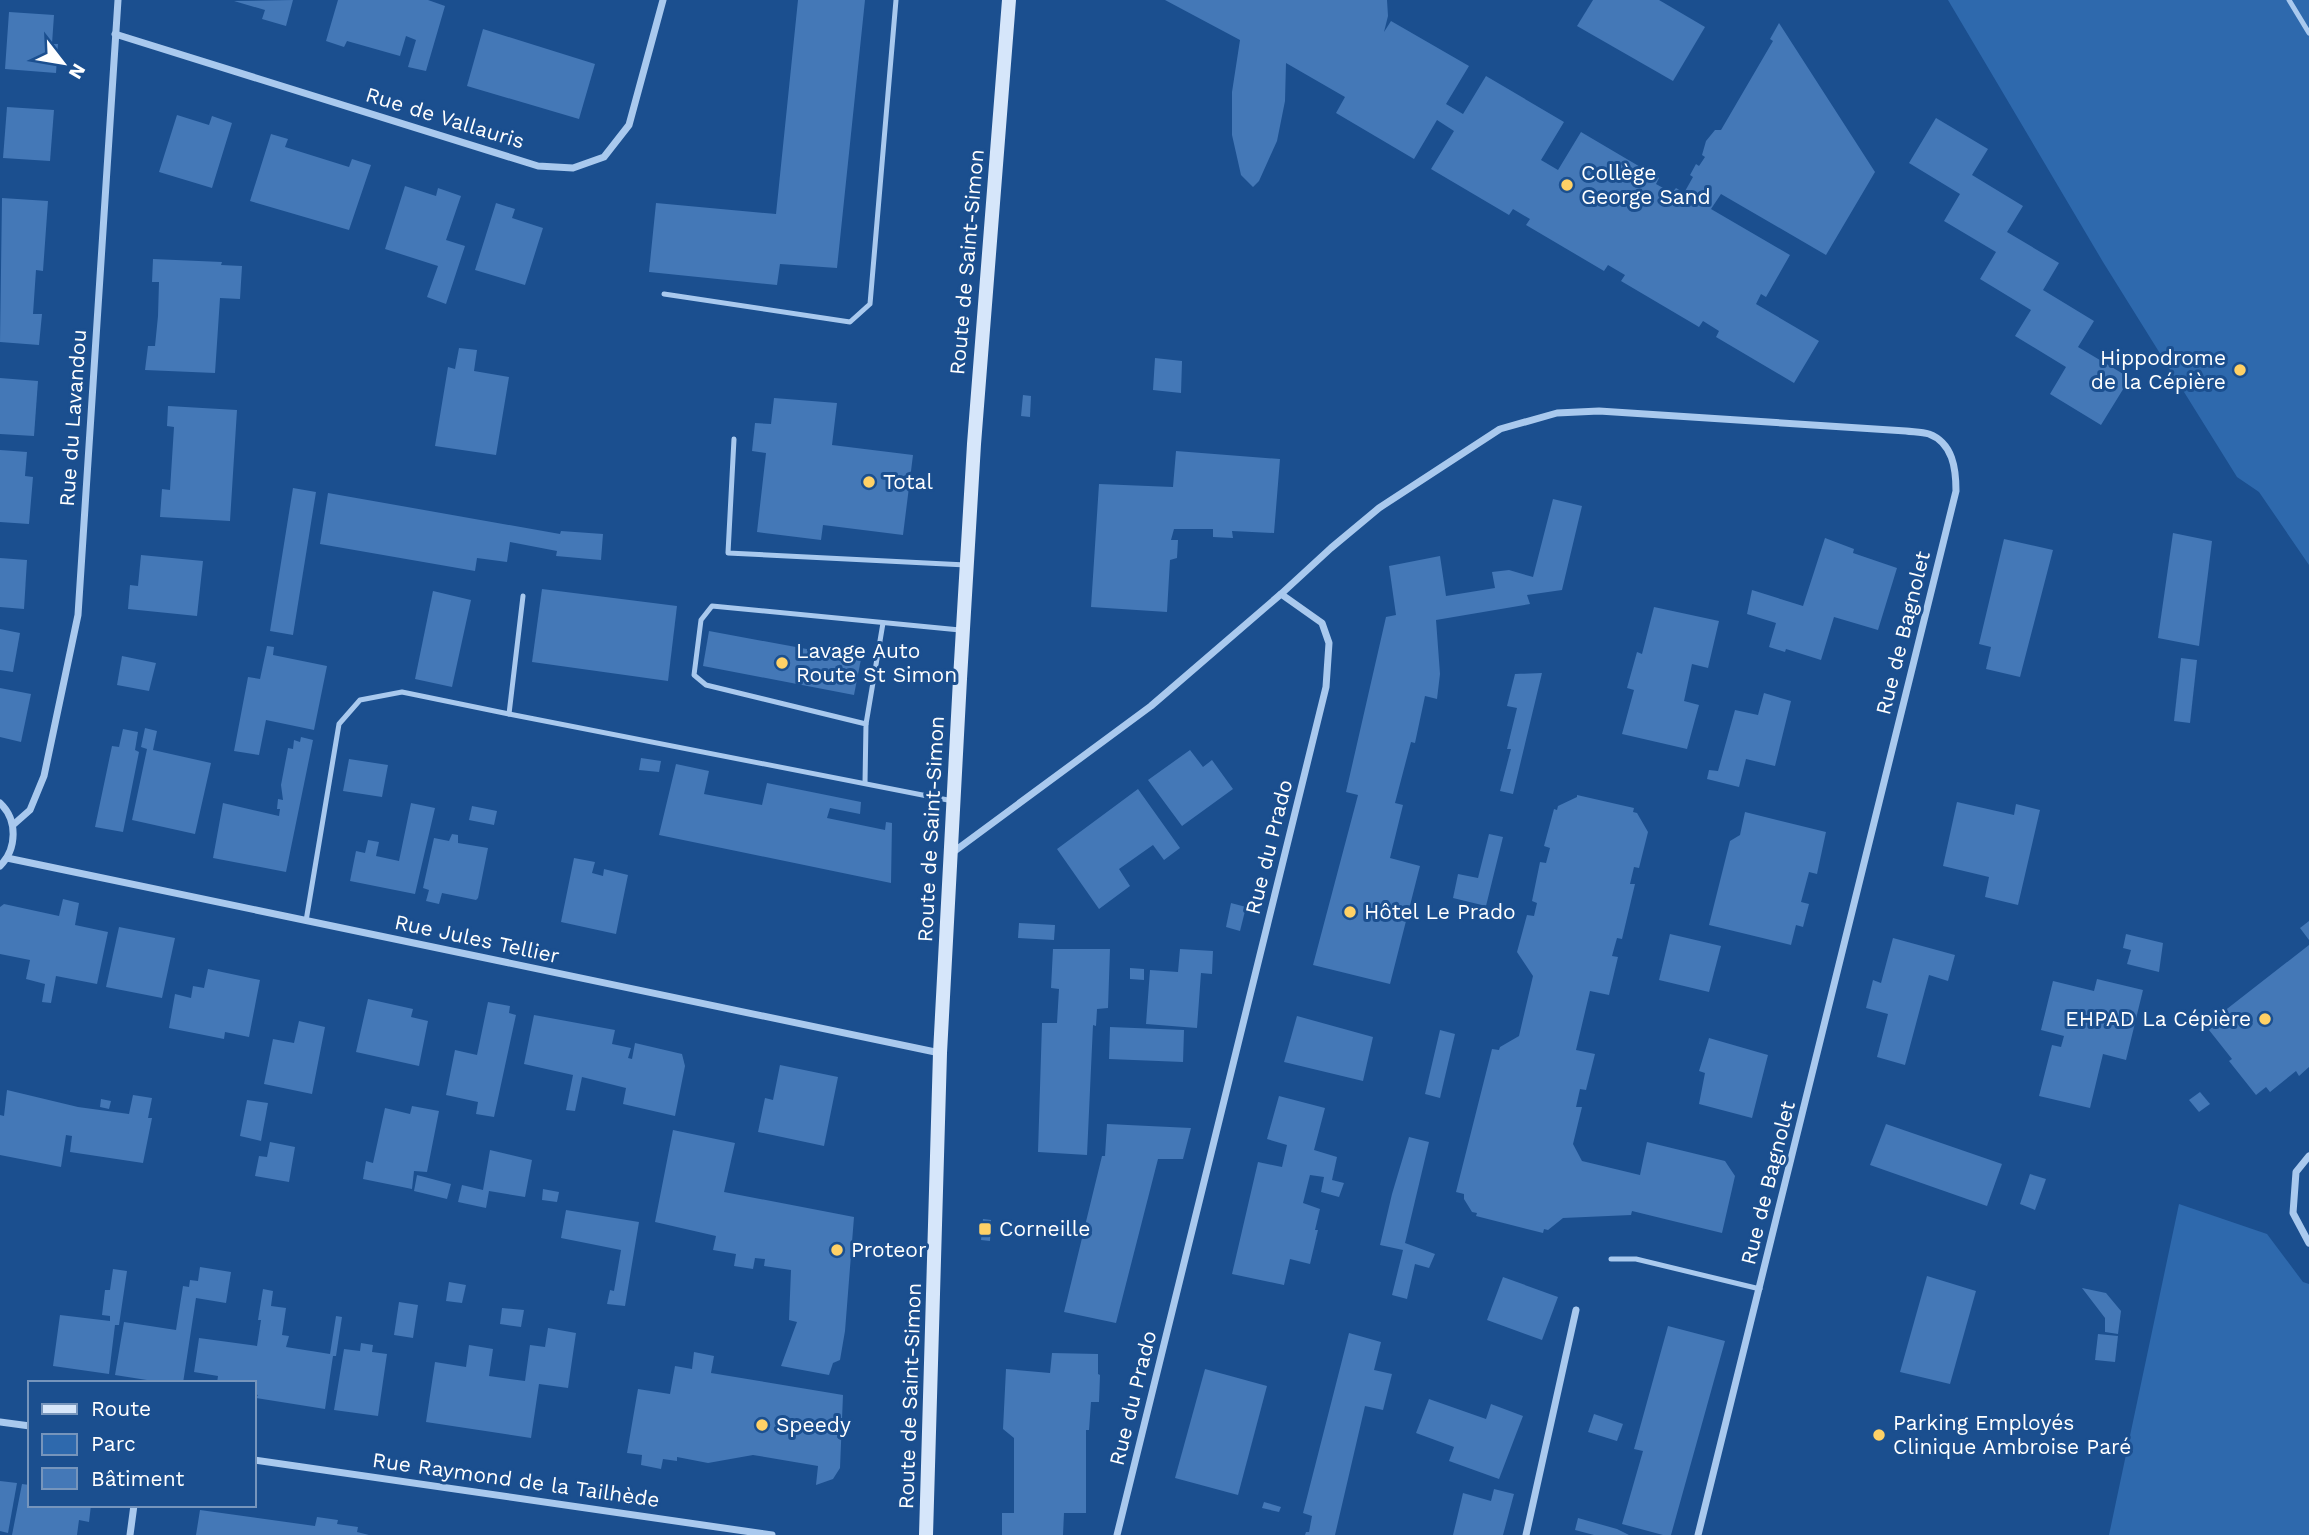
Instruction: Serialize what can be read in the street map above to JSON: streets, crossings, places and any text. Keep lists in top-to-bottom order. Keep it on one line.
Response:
{"streets":{"main road":["Route de Saint-Simon"],"street":["Rue de Vallauris","Rue du Lavandou","Rue de Bagnolet","Rue du Prado","Rue Jules Tellier","Rue Raymond de la Tailhède"]},"crossings":[["Rue de Vallauris","Rue du Lavandou"],["Route de Saint-Simon","Rue Jules Tellier"],["Rue de Bagnolet","Rue du Prado"]],"places":{"other":["Collège George Sand","Hippodrome de la Cépière","Total","Lavage Auto Route St Simon","Hôtel Le Prado","EHPAD La Cépière","Proteor","Speedy","Parking Employés Clinique Ambroise Paré"],"transit":["Corneille"]},"legend":["Route","Parc","Bâtiment"],"north":"bottom right"}
